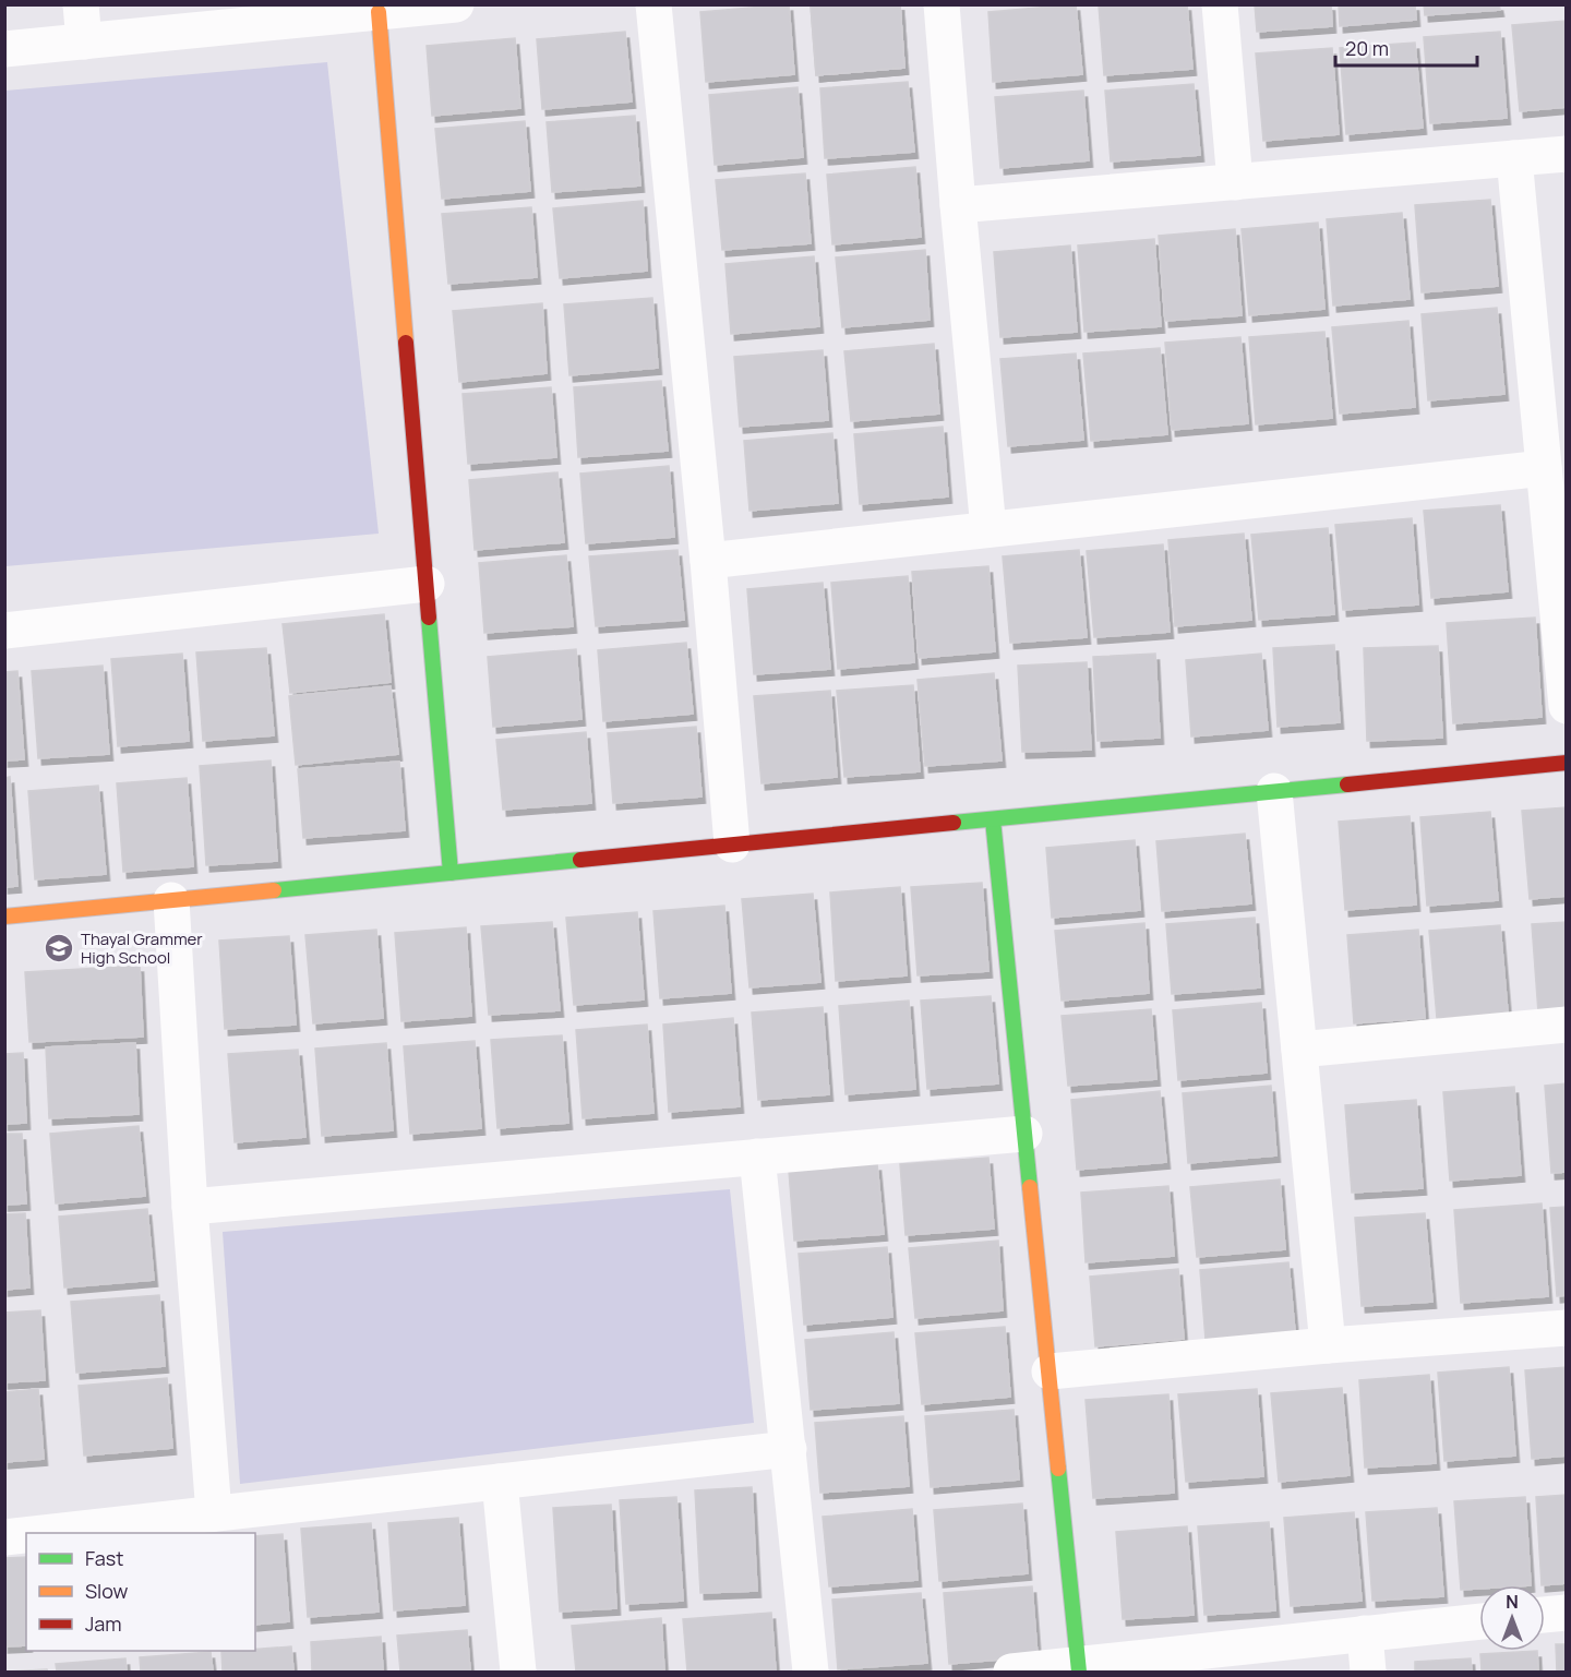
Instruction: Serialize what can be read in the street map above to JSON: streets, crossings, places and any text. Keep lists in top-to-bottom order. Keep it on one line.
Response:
{"places":{"school or university":["Thayal Grammer High School"]},"legend":["Fast","Slow","Jam"],"scale_bar":"20 m","north":"top"}
